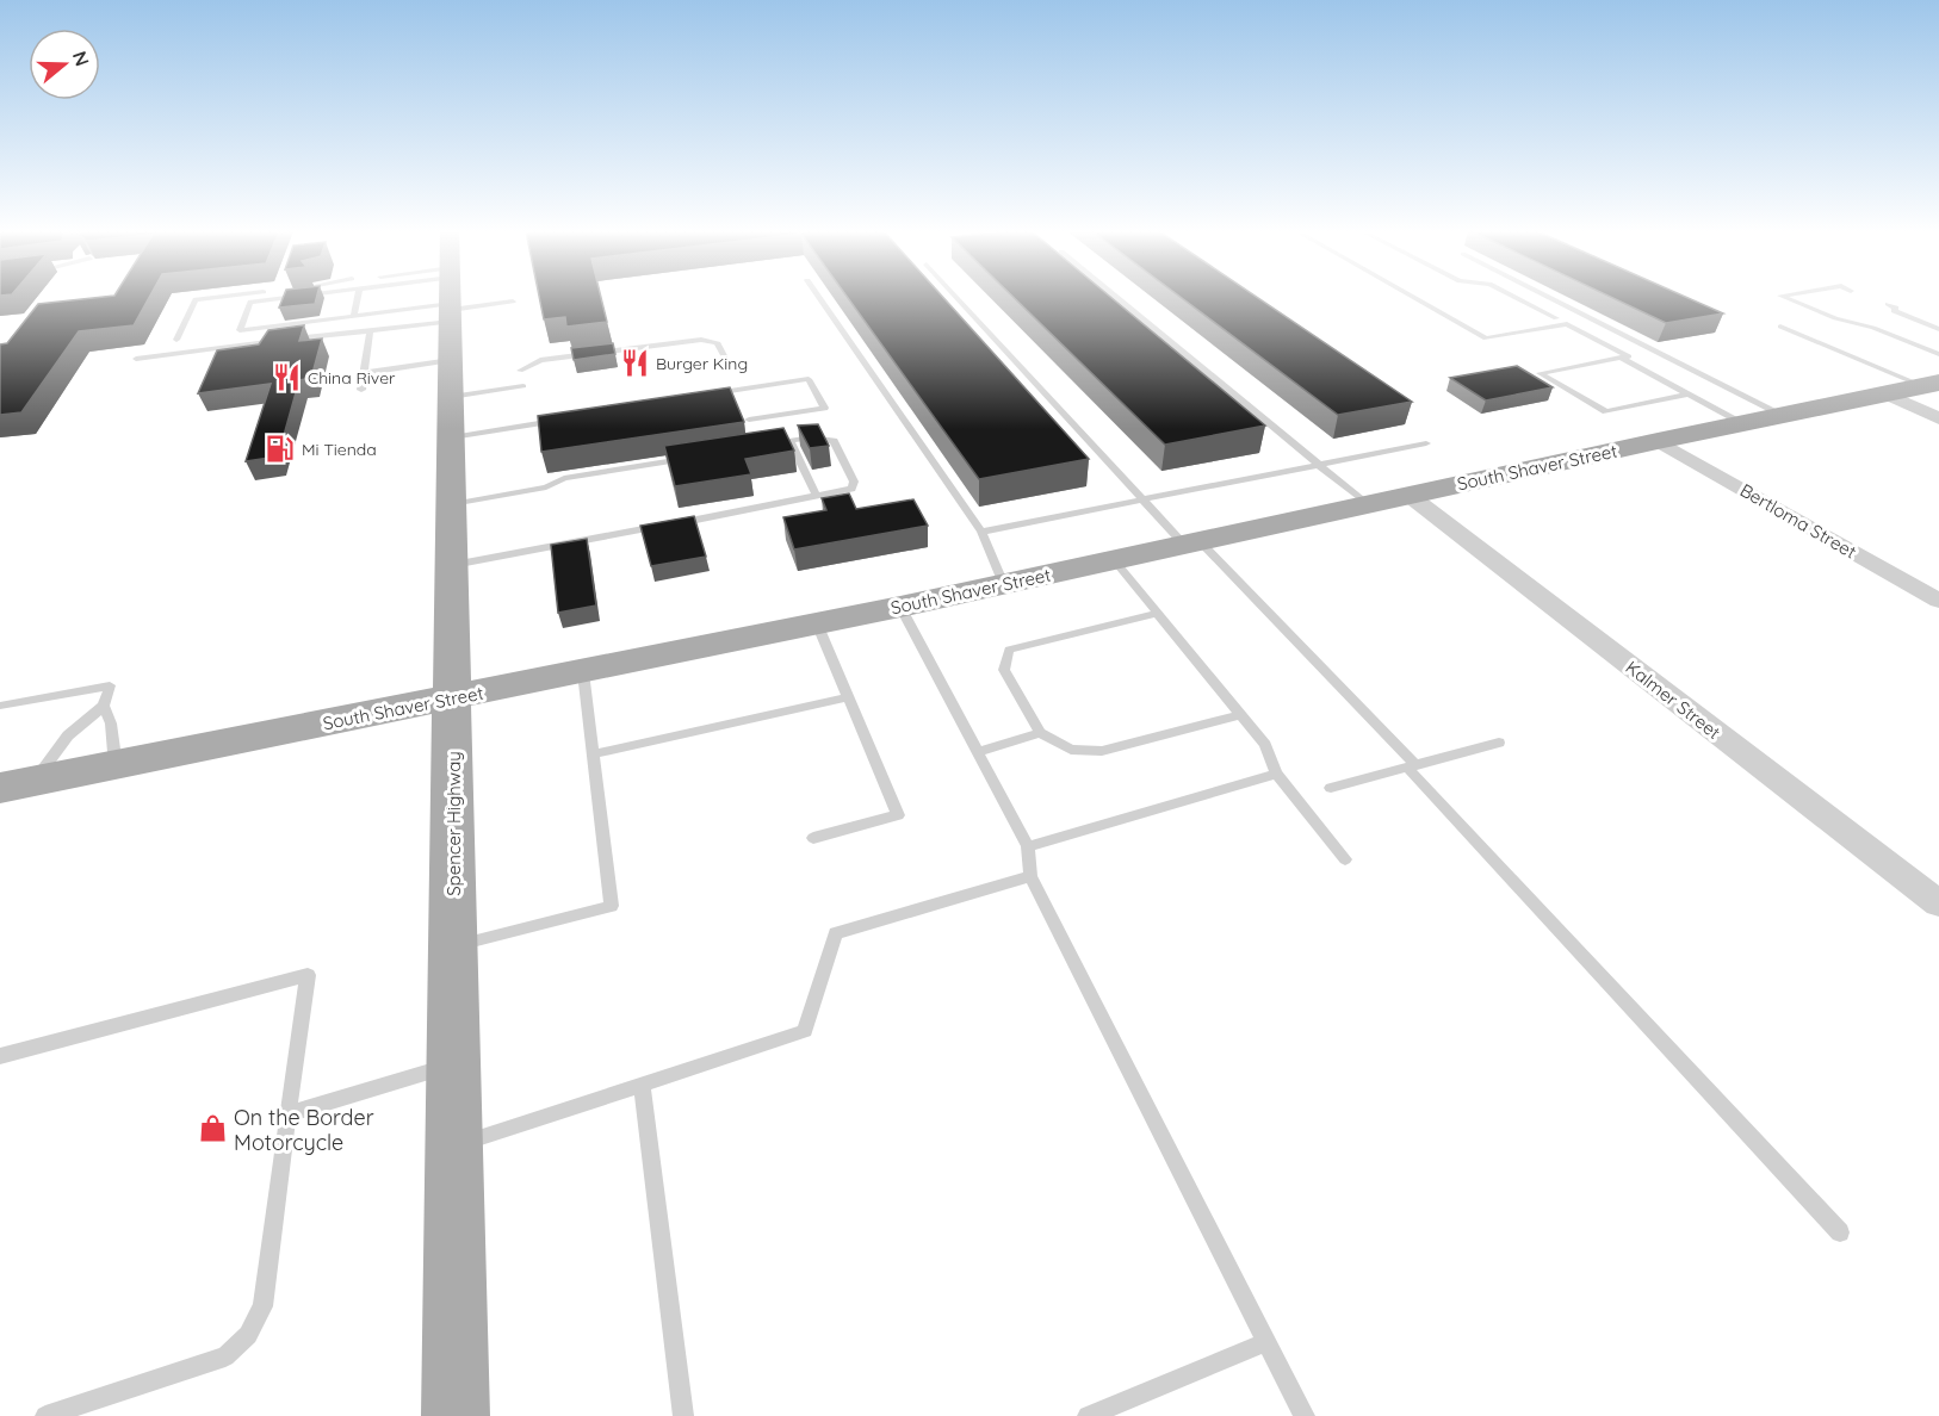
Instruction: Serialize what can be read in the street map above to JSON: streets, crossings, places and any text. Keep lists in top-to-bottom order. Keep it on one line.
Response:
{"streets":{"main road":["South Shaver Street","Spencer Highway"],"street":["Bertloma Street","Kalmer Street"]},"crossings":[["South Shaver Street","Bertloma Street"],["South Shaver Street","Kalmer Street"],["South Shaver Street","Spencer Highway"]],"places":{"restaurant":["Burger King","China River"],"fuel station":["Mi Tienda"],"shop":["On the Border Motorcycle"]},"north":"right"}
